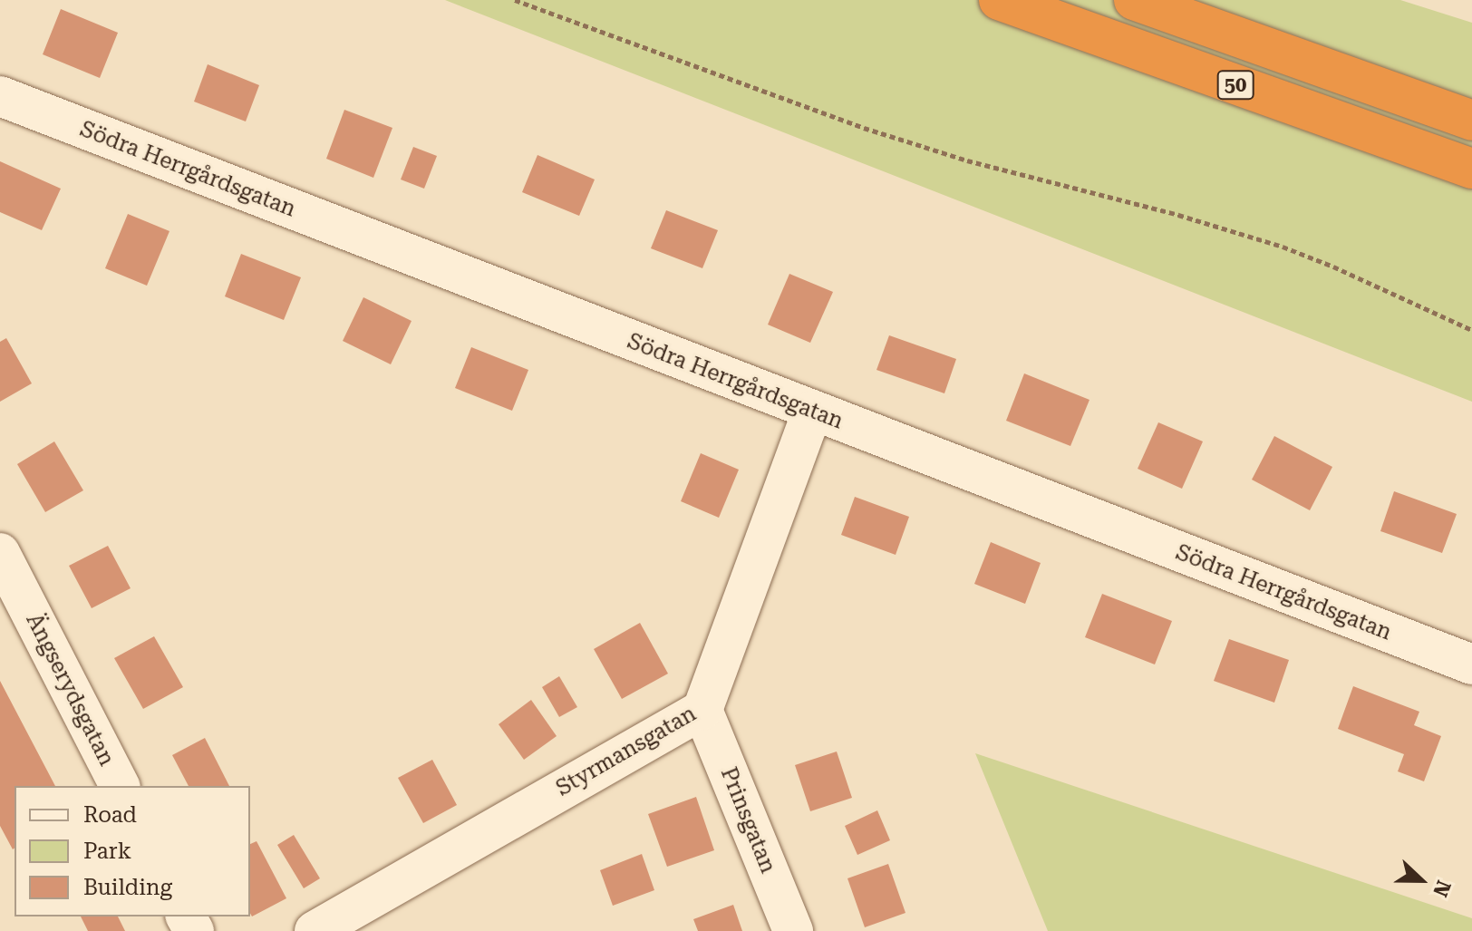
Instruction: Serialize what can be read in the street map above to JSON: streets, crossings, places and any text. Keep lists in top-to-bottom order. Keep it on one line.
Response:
{"streets":{"highway":["50"],"street":["Södra Herrgårdsgatan","Ängserydsgatan","Styrmansgatan","Prinsgatan"]},"crossings":[["Södra Herrgårdsgatan","Styrmansgatan"],["Styrmansgatan","Prinsgatan"]],"legend":["Road","Park","Building"],"north":"right"}
